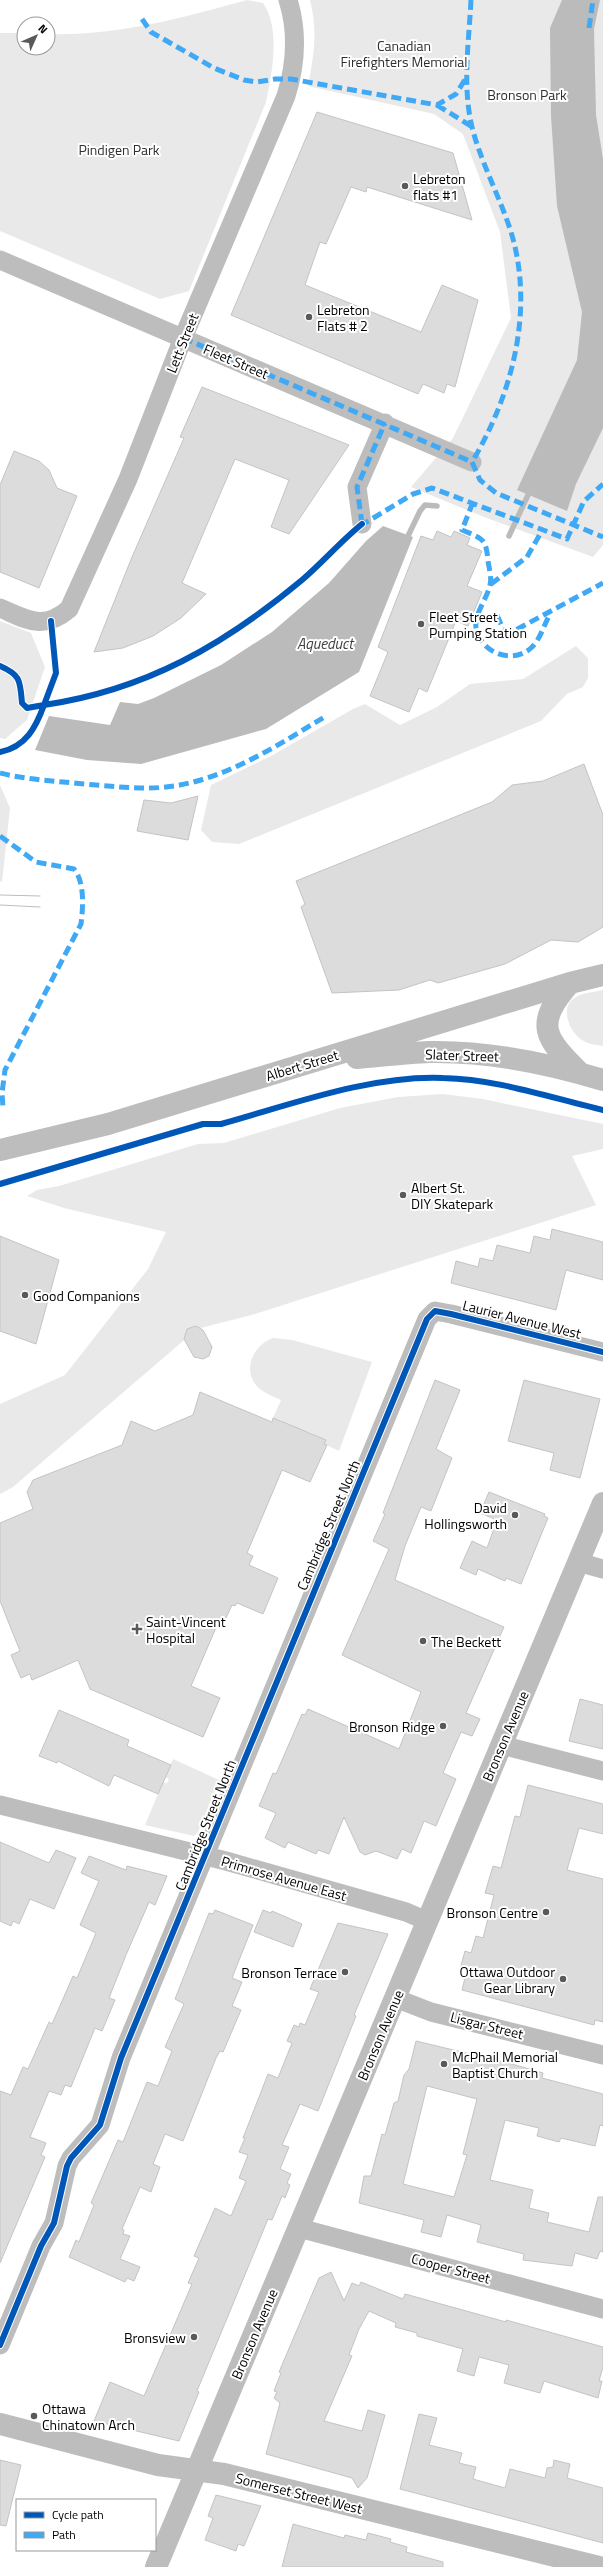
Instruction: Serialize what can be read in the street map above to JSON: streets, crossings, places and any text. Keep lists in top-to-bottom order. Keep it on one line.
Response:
{"streets":{"main road":["Slater Street","Albert Street","Bronson Avenue","Somerset Street West"],"street":["Lett Street","Fleet Street","Laurier Avenue West","Cambridge Street North","Primrose Avenue East","Lisgar Street","Cooper Street"]},"crossings":[["Lett Street","Fleet Street"],["Slater Street","Albert Street"],["Laurier Avenue West","Cambridge Street North"],["Cambridge Street North","Primrose Avenue East"],["Bronson Avenue","Primrose Avenue East"],["Bronson Avenue","Lisgar Street"],["Bronson Avenue","Cooper Street"],["Bronson Avenue","Somerset Street West"]],"water":["Aqueduct"],"parks":["Canadian Firefighters Memorial","Bronson Park","Pindigen Park"],"places":{"other":["Lebreton flats #1","Lebreton Flats # 2","Fleet Street Pumping Station","Albert St. DIY Skatepark","Good Companions","David Hollingsworth","The Beckett","Bronson Ridge","Bronson Centre","Bronson Terrace","Ottawa Outdoor Gear Library","McPhail Memorial Baptist Church","Bronsview","Ottawa Chinatown Arch"],"health":["Saint-Vincent Hospital"]},"legend":["Cycle path","Path"],"north":"top right"}
